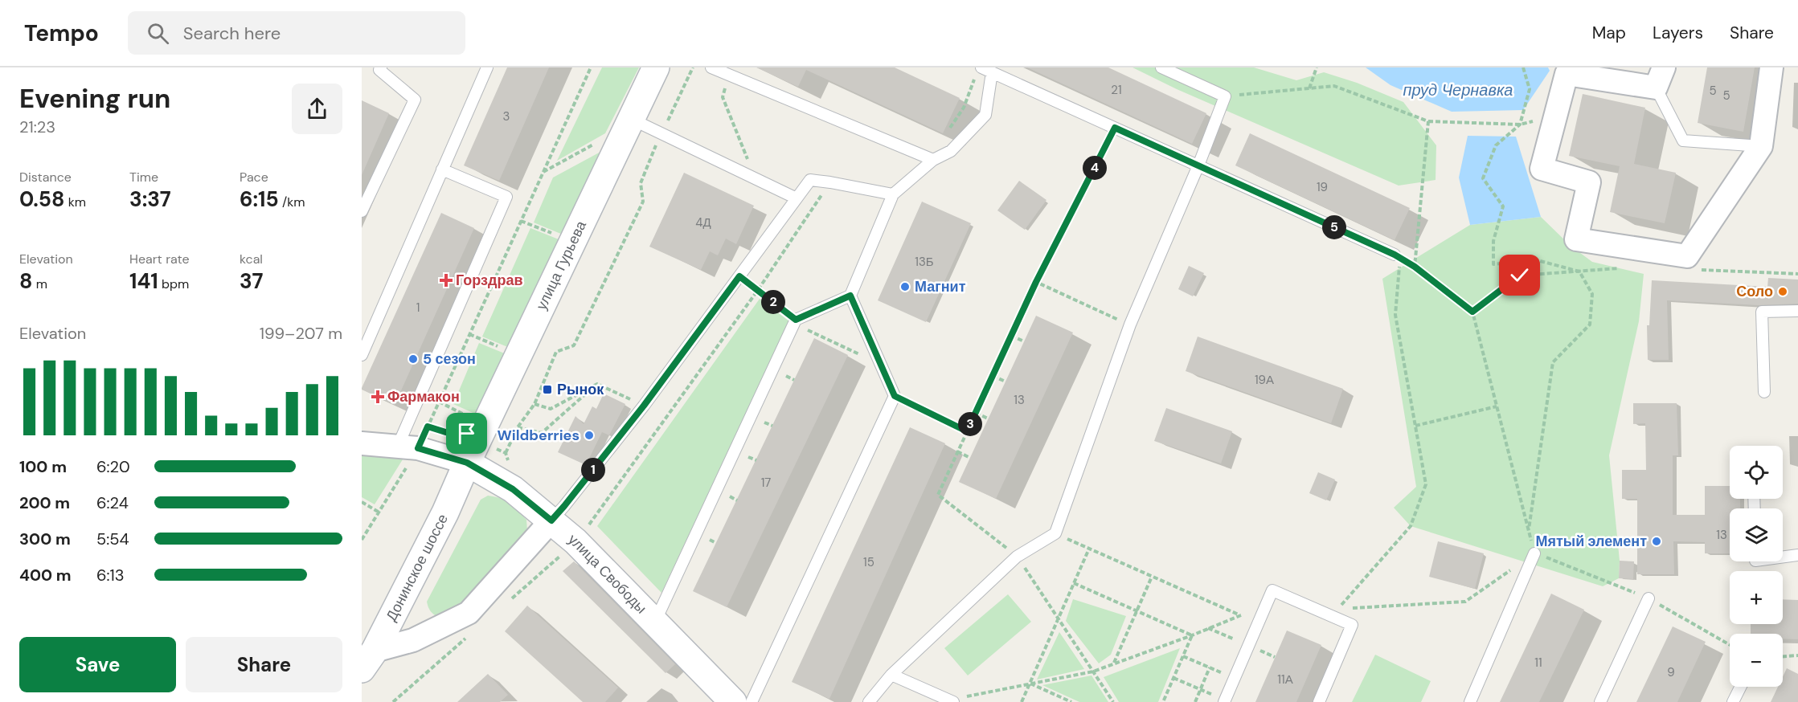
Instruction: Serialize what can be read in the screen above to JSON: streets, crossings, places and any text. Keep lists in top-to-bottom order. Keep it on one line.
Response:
{"streets":{"main road":["улица Гурьева","Донинское шоссе","улица Свободы"]},"crossings":[["улица Гурьева","Донинское шоссе"],["улица Гурьева","улица Свободы"],["Донинское шоссе","улица Свободы"]],"water":["пруд Чернавка"],"places":{"health":["Горздрав","Фармакон"],"other":["Магнит","Соло","5 сезон","Wildberries","Мятый элемент"],"transit":["Рынок"]},"house_numbers":["21","5","5","3","19","4Д","13Б","1","19А","13","17","13","15","11","9","11А"],"page":{"header":"Tempo","search":"Search here","nav":["Map","Layers","Share"],"heading":["Evening run","21:23"],"stats":[["Distance","0.58 km"],["Time","3:37"],["Pace","6:15 /km"],["Elevation","8 m"],["Heart rate","141 bpm"],["kcal","37"]],"pins":["4","5","2","3","1"],"chart":["Elevation","199–207 m"],"map_buttons":["+","−"],"list":[{"name":"100 m","note":"6:20"},{"name":"200 m","note":"6:24"},{"name":"300 m","note":"5:54"},{"name":"400 m","note":"6:13"}],"buttons":["Save","Share"]}}
